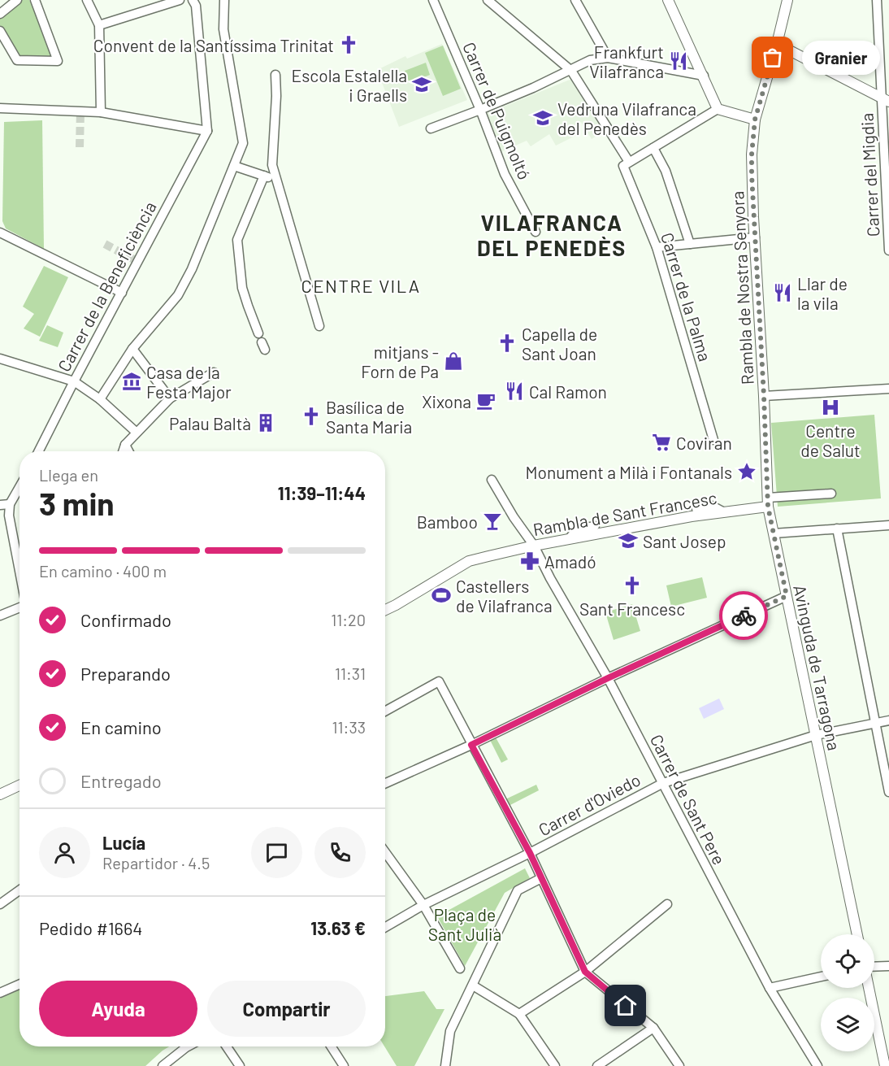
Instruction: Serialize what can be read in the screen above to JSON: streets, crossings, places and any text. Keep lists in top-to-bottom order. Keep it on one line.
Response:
{"streets":{"street":["Carrer de Puigmoltó","Carrer del Migdia","Carrer de la Beneficiència","Rambla de Nostra Senyora","Carrer de la Palma","Rambla de Sant Francesc","Avinguda de Tarragona","Carrer de Sant Pere","Carrer d'Oviedo"]},"crossings":[["Rambla de Nostra Senyora","Avinguda de Tarragona"],["Rambla de Sant Francesc","Avinguda de Tarragona"],["Rambla de Sant Francesc","Carrer de Sant Pere"],["Avinguda de Tarragona","Carrer d'Oviedo"],["Carrer de Sant Pere","Carrer d'Oviedo"]],"districts":["VILAFRANCA DEL PENEDÈS","CENTRE VILA"],"parks":["Plaça de Sant Julià"],"places":{"church":["Convent de la Santíssima Trinitat","Capella de Sant Joan","Basílica de Santa Maria","Sant Francesc"],"other":["Granier"],"restaurant":["Frankfurt Vilafranca","Llar de la vila","Cal Ramon"],"school or university":["Escola Estalella i Graells","Vedruna Vilafranca del Penedès","Sant Josep"],"shop":["mitjans - Forn de Pa"],"museum":["Casa de la Festa Major"],"cafe":["Xixona"],"hospital":["Centre de Salut"],"building":["Palau Baltà"],"supermarket":["Coviran"],"place":["Monument a Milà i Fontanals"],"bar":["Bamboo"],"pharmacy":["Amadó"],"sports":["Castellers de Vilafranca"]},"page":{"bubble":"Granier","heading":["3 min","Llega en","11:39–11:44"],"panel":["Lucía","Repartidor · 4.5","Pedido #1664","13.63 €"],"bar":"En camino · 400 m","list":[["Confirmado","11:20"],["Preparando","11:31"],["En camino","11:33"],"Entregado"],"buttons":["Ayuda","Compartir"]}}
